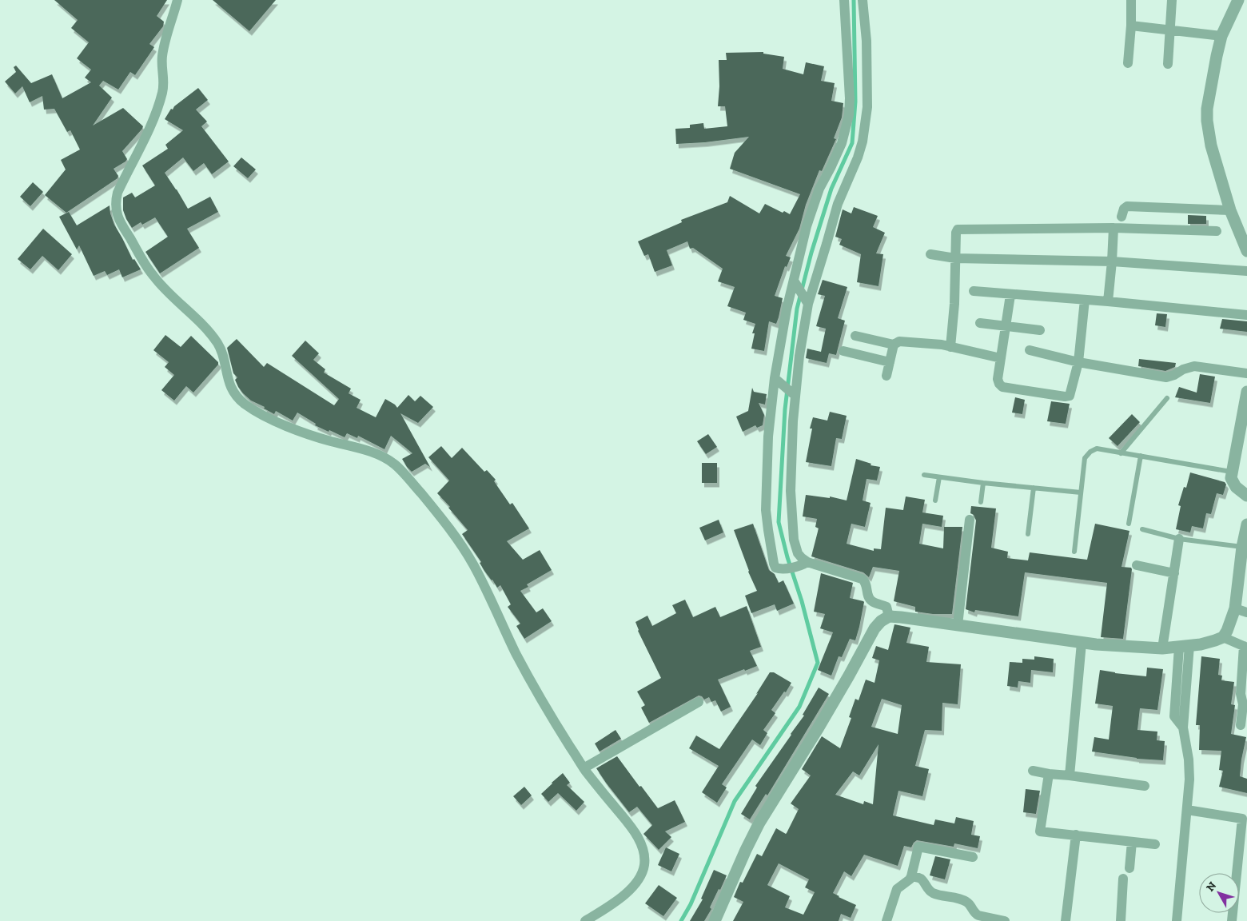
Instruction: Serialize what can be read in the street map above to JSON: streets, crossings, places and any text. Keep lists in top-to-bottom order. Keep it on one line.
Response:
{"north":"top left"}
